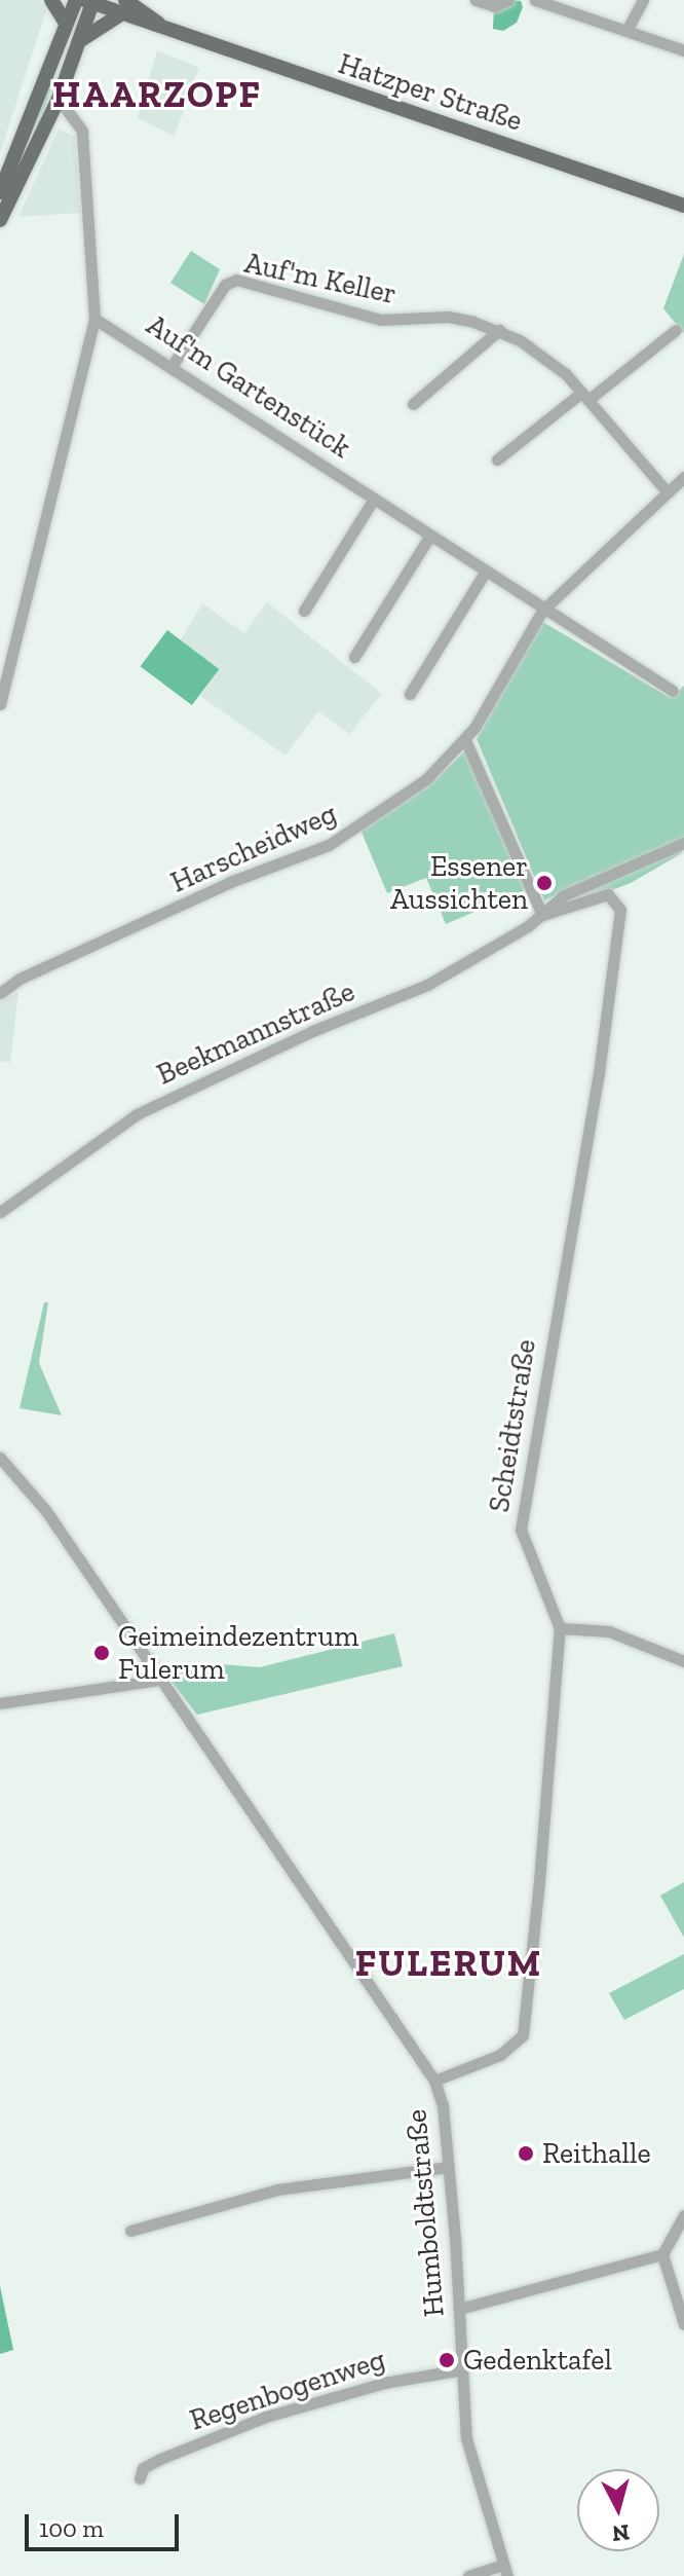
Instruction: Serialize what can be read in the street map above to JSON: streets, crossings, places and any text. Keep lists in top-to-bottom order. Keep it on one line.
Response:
{"streets":{"main road":["Hatzper Straße"],"street":["Auf'm Keller","Auf'm Gartenstück","Harscheidweg","Beekmannstraße","Scheidtstraße","Humboldtstraße","Regenbogenweg"]},"crossings":[["Auf'm Keller","Auf'm Gartenstück"],["Auf'm Keller","Harscheidweg"],["Auf'm Gartenstück","Harscheidweg"],["Beekmannstraße","Scheidtstraße"],["Scheidtstraße","Humboldtstraße"],["Humboldtstraße","Regenbogenweg"]],"districts":["HAARZOPF","FULERUM"],"places":["Essener Aussichten","Geimeindezentrum Fulerum","Reithalle","Gedenktafel"],"scale_bar":"100 m","north":"bottom"}
